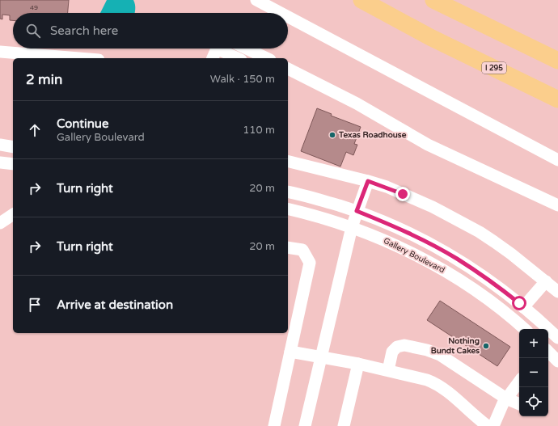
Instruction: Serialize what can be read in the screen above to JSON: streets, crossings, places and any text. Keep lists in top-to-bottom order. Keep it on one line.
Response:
{"streets":{"highway":["I 295"],"street":["Gallery Boulevard"]},"places":["Texas Roadhouse","Nothing Bundt Cakes"],"house_numbers":["49"],"page":{"search":"Search here","heading":["2 min","Walk · 150 m"],"list":[["Continue","Gallery Boulevard","110 m"],["Turn right","20 m"],["Turn right","20 m"],"Arrive at destination"],"map_buttons":["+","−"]}}
